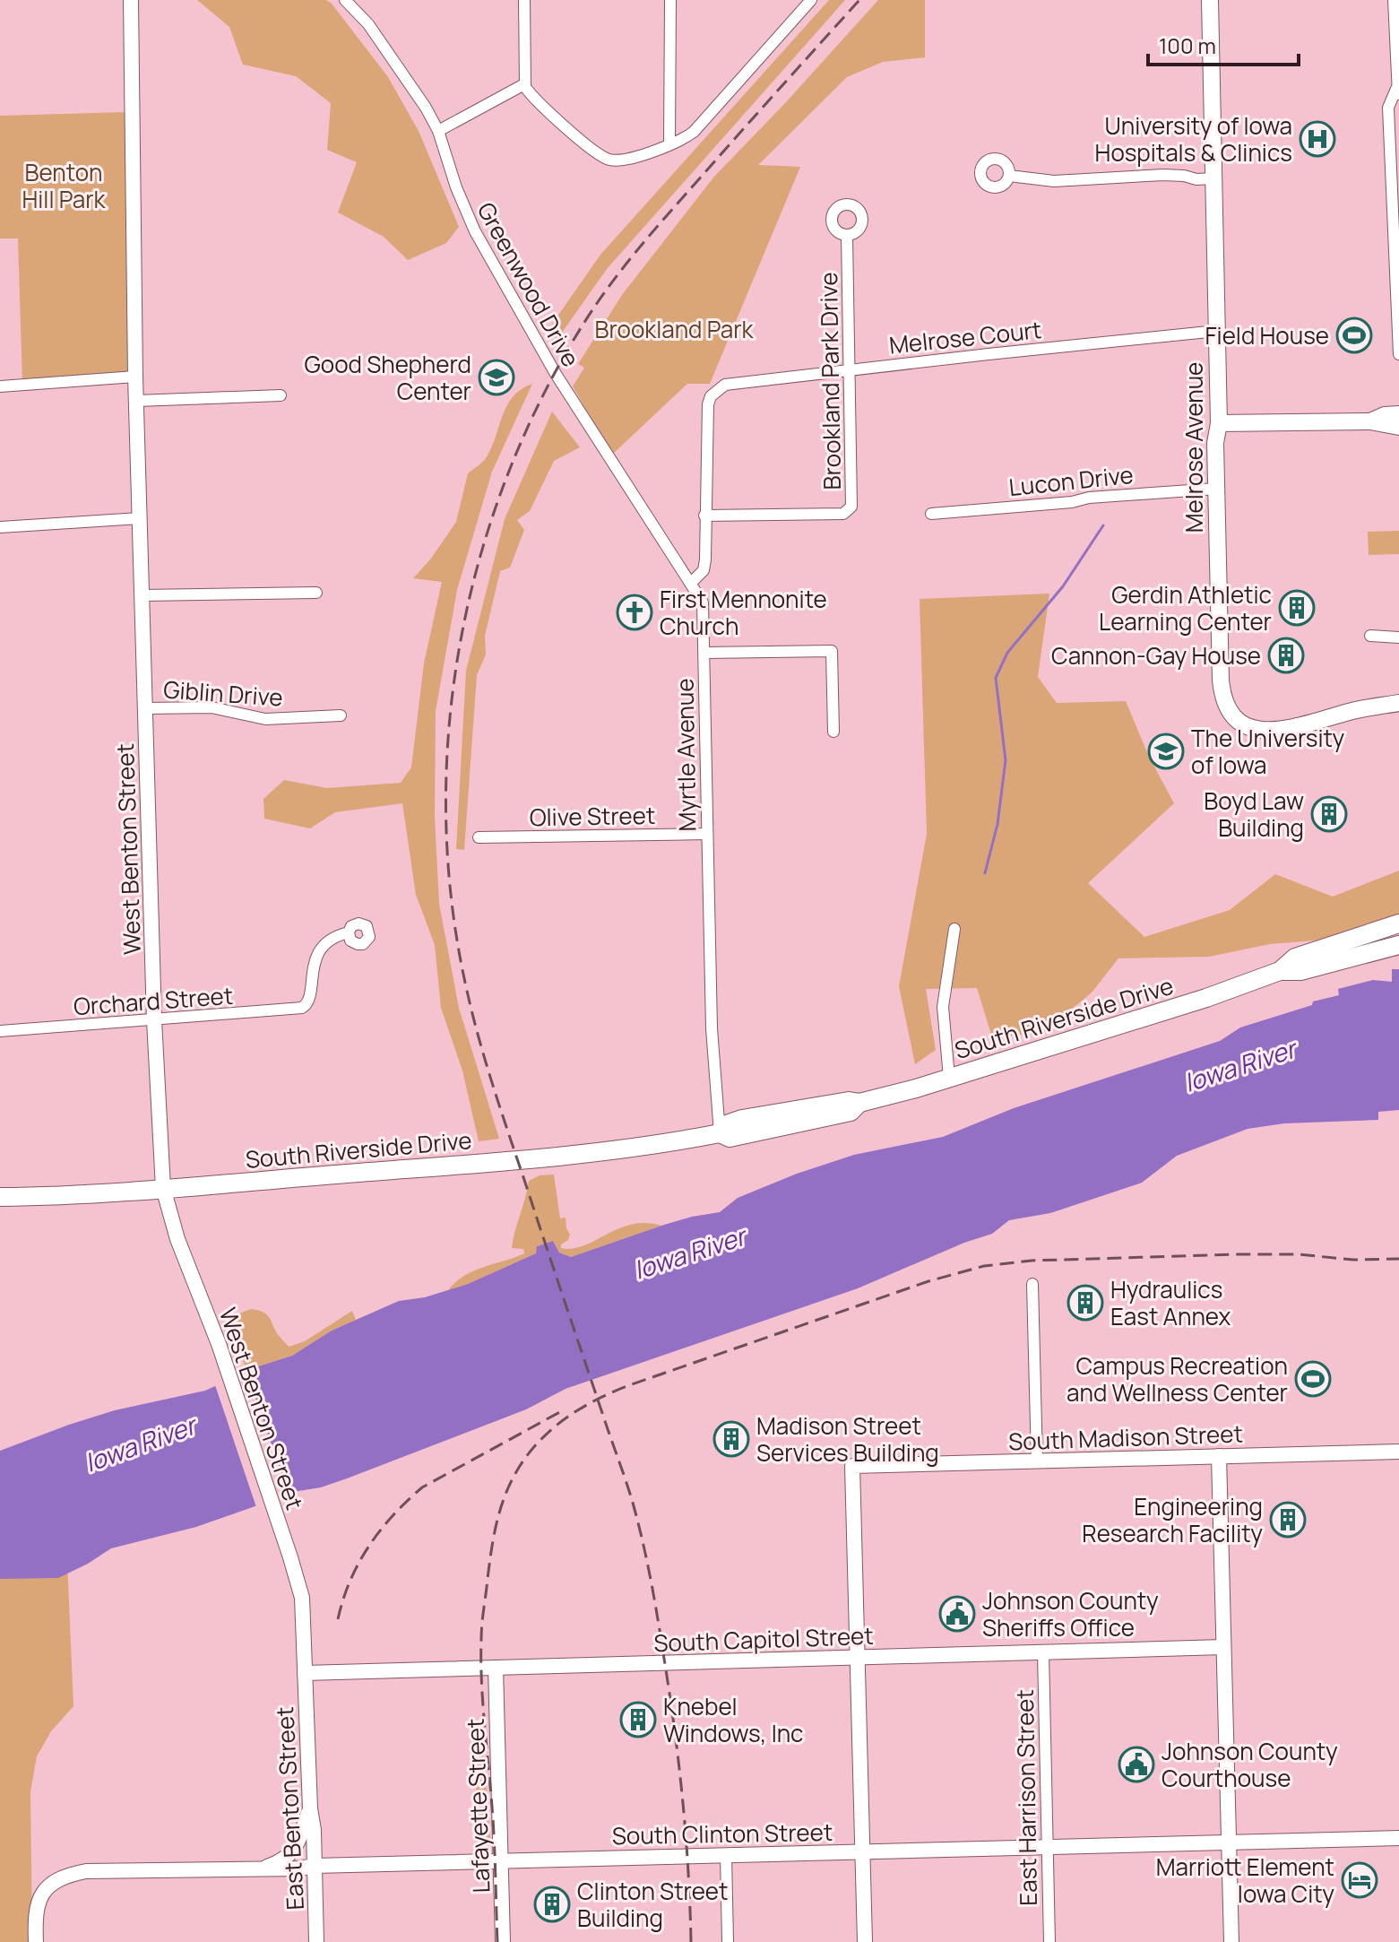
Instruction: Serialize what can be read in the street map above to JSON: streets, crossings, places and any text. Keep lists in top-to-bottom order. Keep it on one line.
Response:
{"streets":{"main road":["Melrose Avenue","South Riverside Drive"],"street":["Greenwood Drive","Melrose Court","Brookland Park Drive","Lucon Drive","Giblin Drive","Myrtle Avenue","Olive Street","West Benton Street","Orchard Street","South Madison Street","South Capitol Street","East Harrison Street","Lafayette Street","East Benton Street","South Clinton Street"]},"crossings":[["Greenwood Drive","Myrtle Avenue"],["Melrose Court","Brookland Park Drive"],["Melrose Court","Melrose Avenue"],["Melrose Avenue","Lucon Drive"],["Giblin Drive","West Benton Street"],["Myrtle Avenue","Olive Street"],["Myrtle Avenue","South Riverside Drive"],["West Benton Street","Orchard Street"],["West Benton Street","South Riverside Drive"],["West Benton Street","South Capitol Street"],["West Benton Street","East Benton Street"],["South Madison Street","South Capitol Street"],["South Capitol Street","East Harrison Street"],["South Capitol Street","Lafayette Street"],["South Capitol Street","East Benton Street"],["East Harrison Street","South Clinton Street"],["Lafayette Street","South Clinton Street"],["East Benton Street","South Clinton Street"]],"water":["Iowa River"],"parks":["Benton Hill Park","Brookland Park"],"places":{"hospital":["University of Iowa Hospitals & Clinics"],"sports":["Field House","Campus Recreation and Wellness Center"],"school or university":["Good Shepherd Center","The University of Iowa"],"building":["Gerdin Athletic Learning Center","Cannon-Gay House","Boyd Law Building","Hydraulics East Annex","Madison Street Services Building","Engineering Research Facility","Knebel Windows, Inc","Clinton Street Building"],"church":["First Mennonite Church"],"public building":["Johnson County Sheriffs Office","Johnson County Courthouse"],"hotel":["Marriott Element Iowa City"]},"scale_bar":"100 m"}
